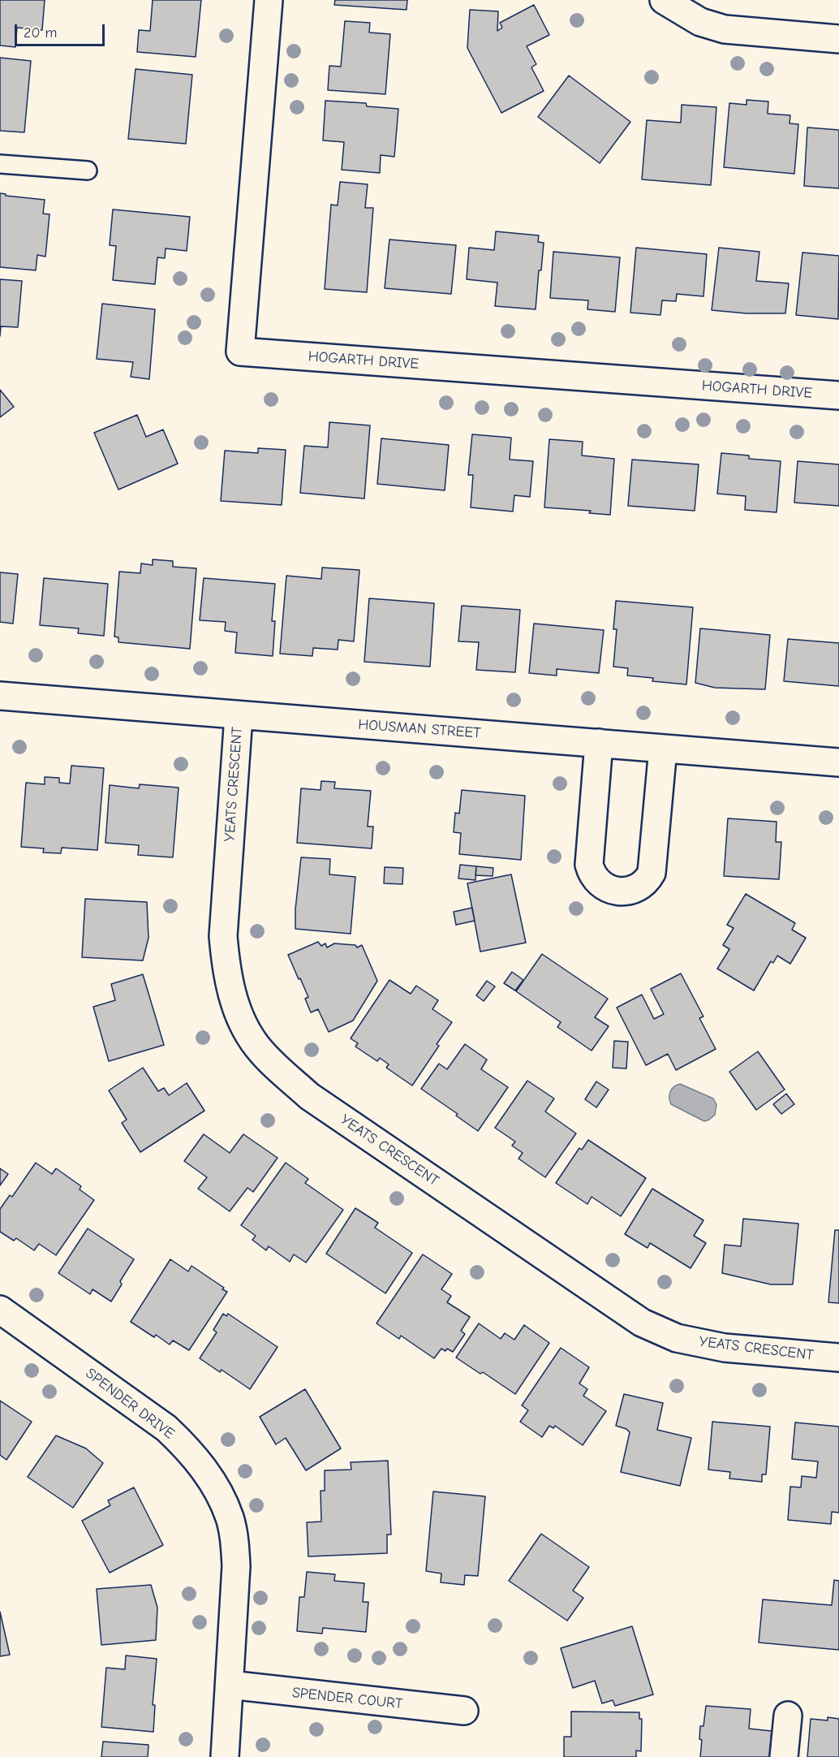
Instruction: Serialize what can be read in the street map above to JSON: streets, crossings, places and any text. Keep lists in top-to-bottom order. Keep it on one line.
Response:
{"streets":{"street":["HOGARTH DRIVE","HOUSMAN STREET","YEATS CRESCENT","SPENDER DRIVE","SPENDER COURT"]},"crossings":[["HOUSMAN STREET","YEATS CRESCENT"],["SPENDER DRIVE","SPENDER COURT"]],"scale_bar":"20 m"}
